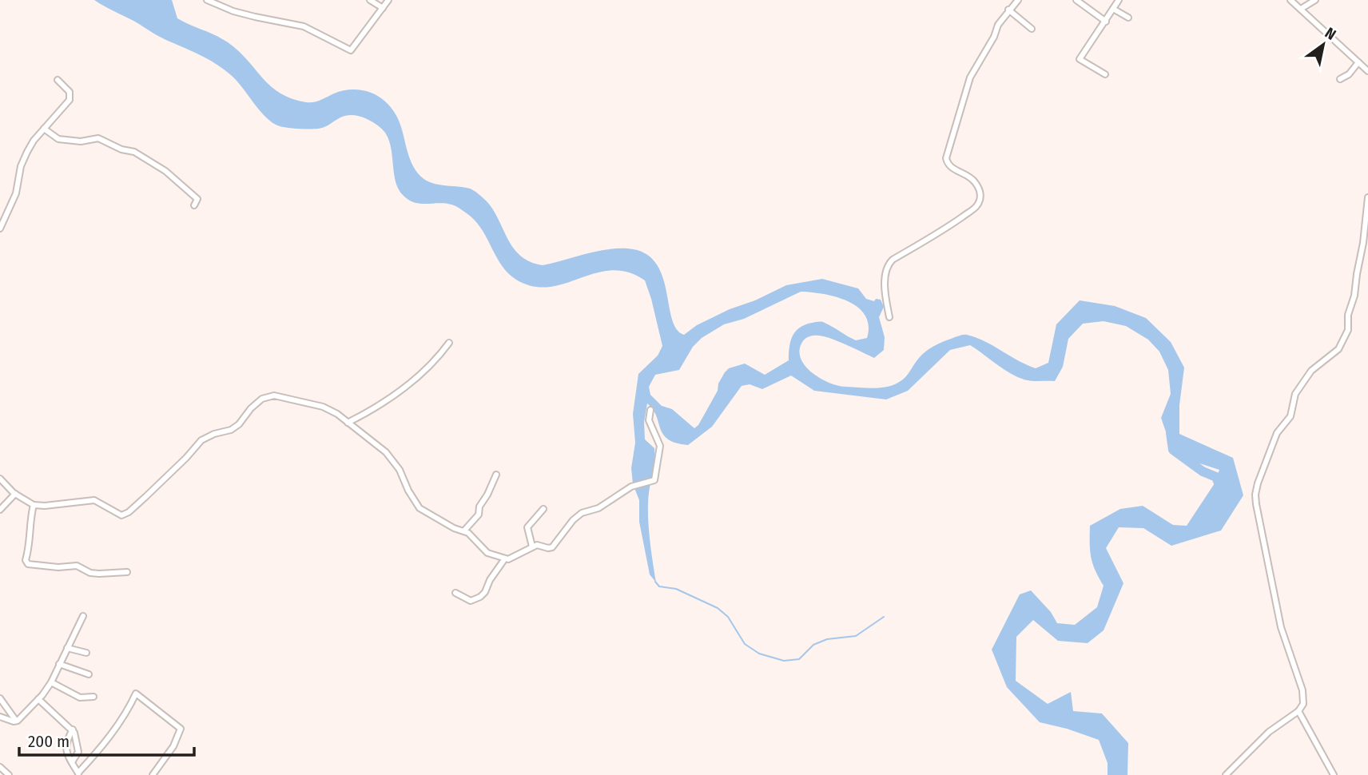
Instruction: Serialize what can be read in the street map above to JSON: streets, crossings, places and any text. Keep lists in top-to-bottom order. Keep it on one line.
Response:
{"scale_bar":"200 m","north":"top right"}
